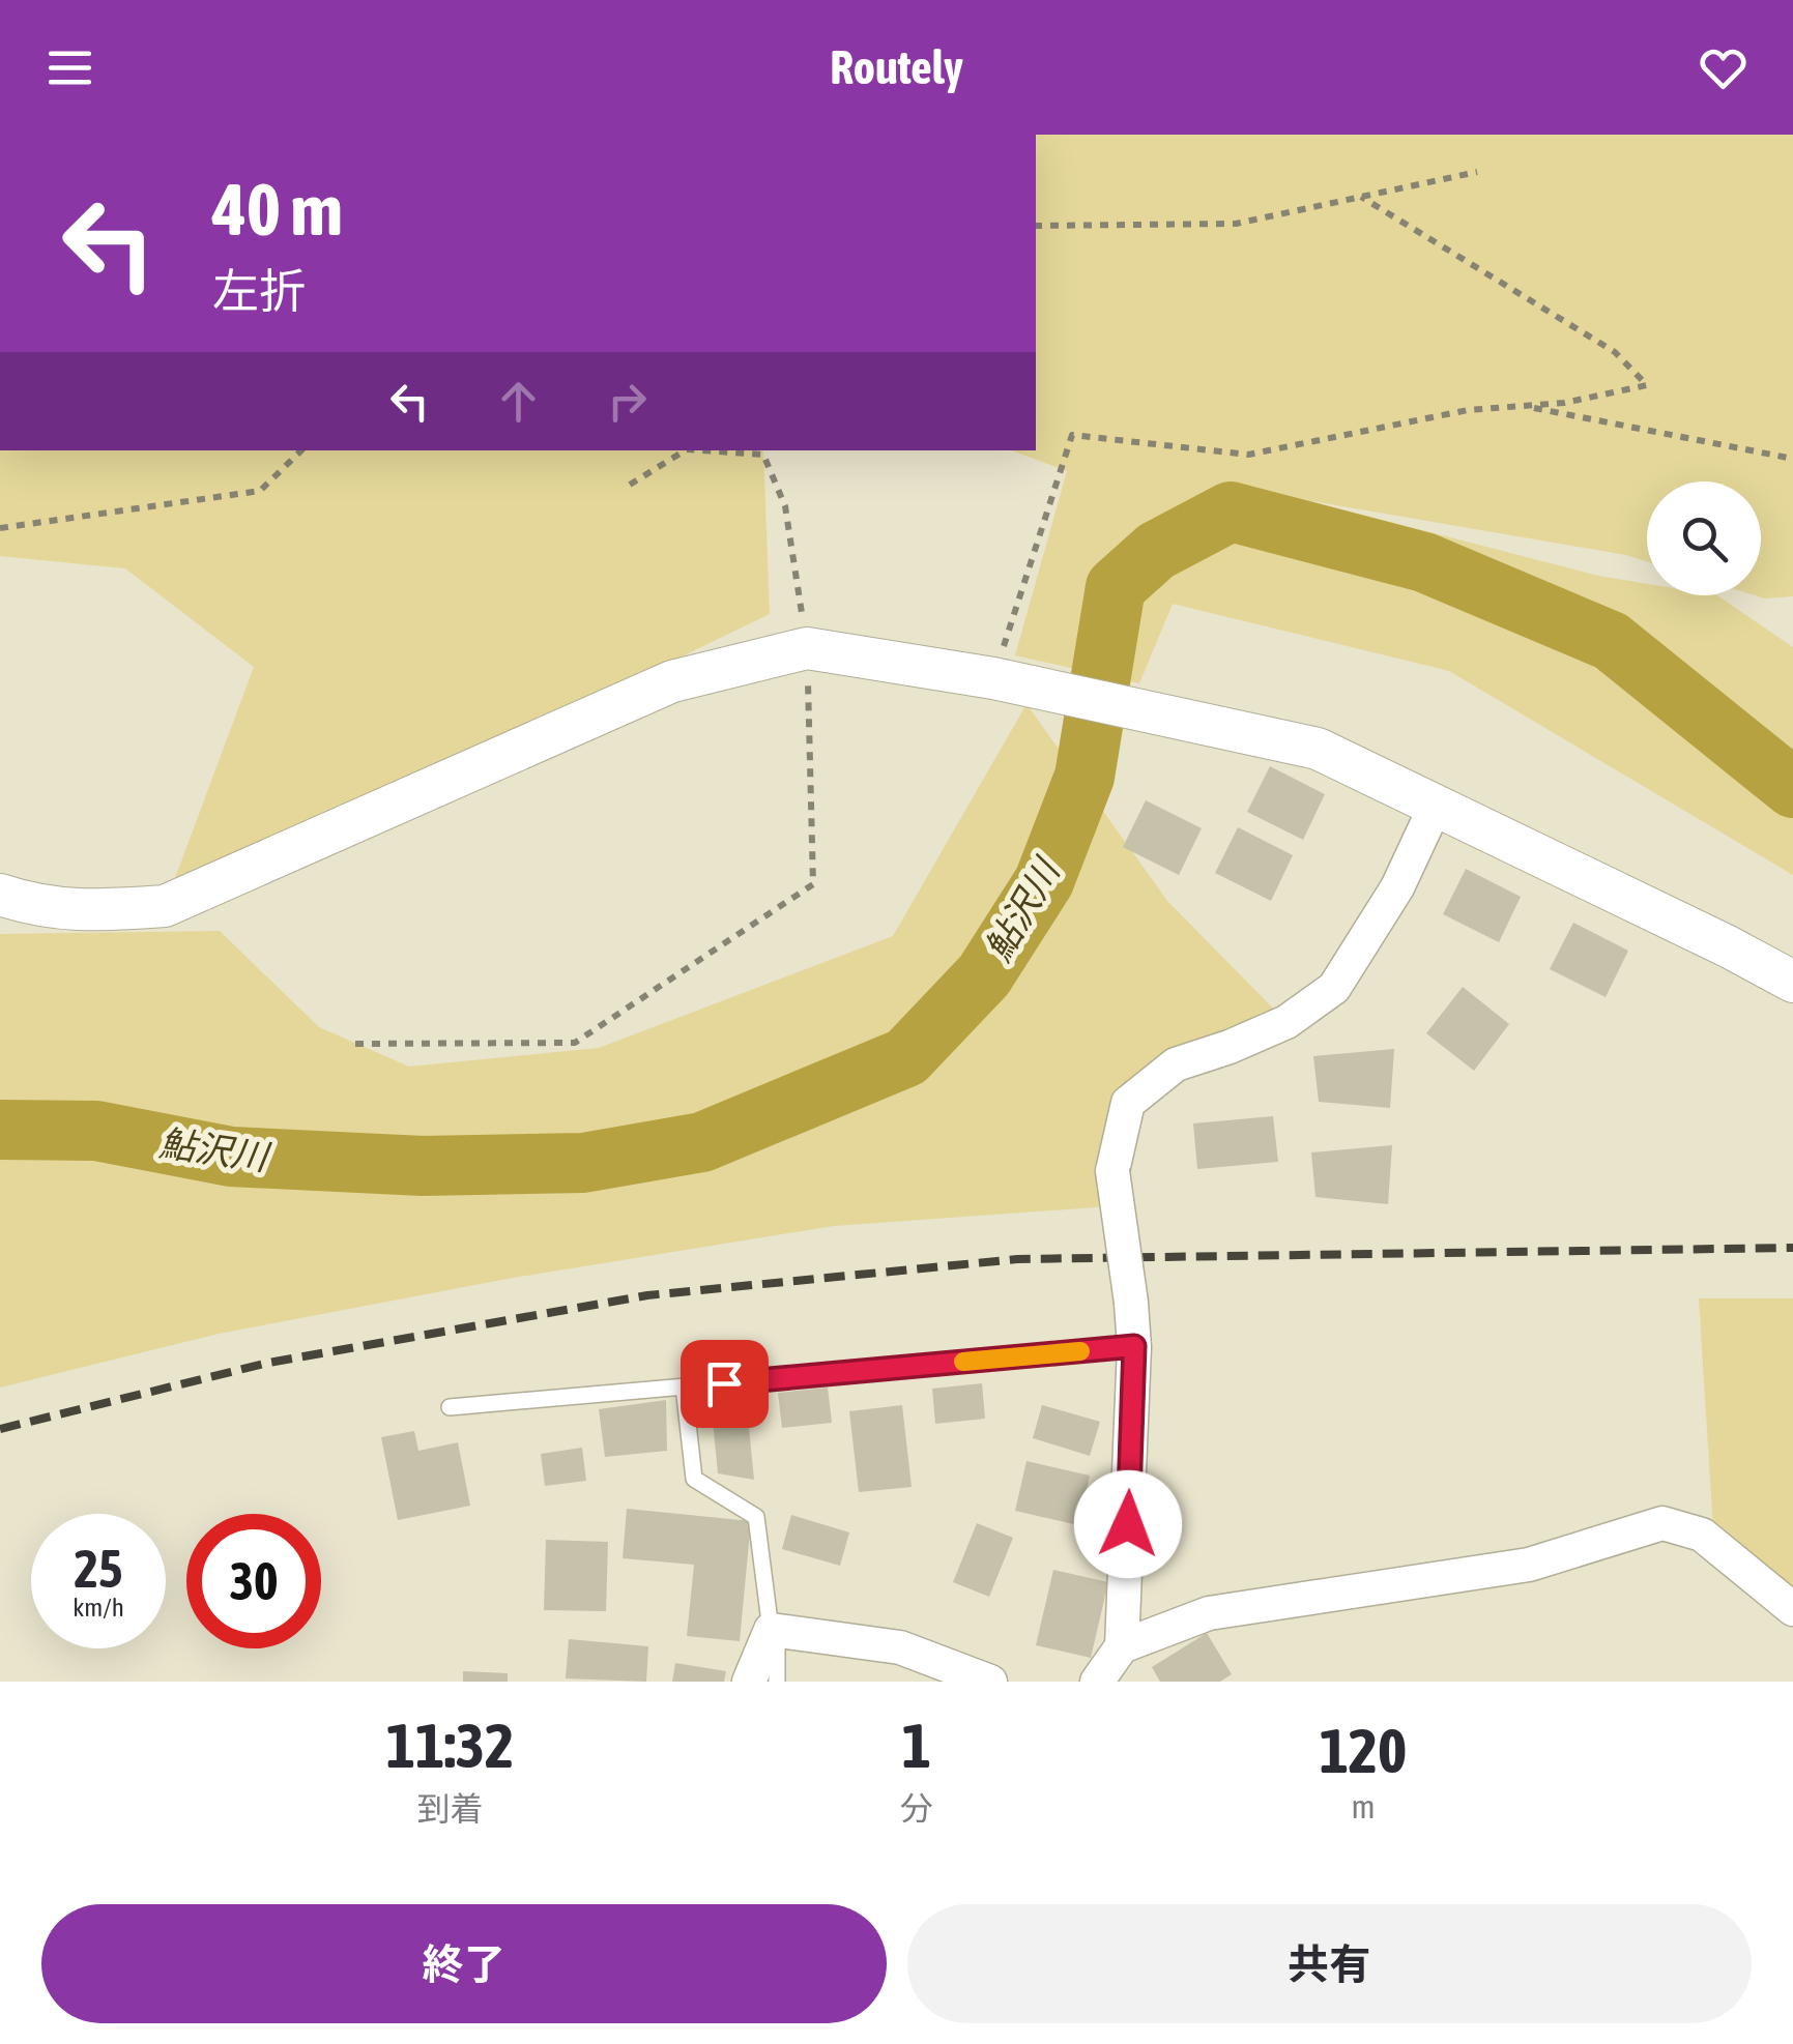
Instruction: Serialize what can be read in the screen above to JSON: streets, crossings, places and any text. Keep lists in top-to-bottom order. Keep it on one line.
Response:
{"water":["鮎沢川"],"page":{"header":"Routely","turn":["40 m","左折"],"speed":"25 km/h","limit":"30","eta":["11:32","到着","1","分","120","m"],"buttons":["終了","共有"]}}
